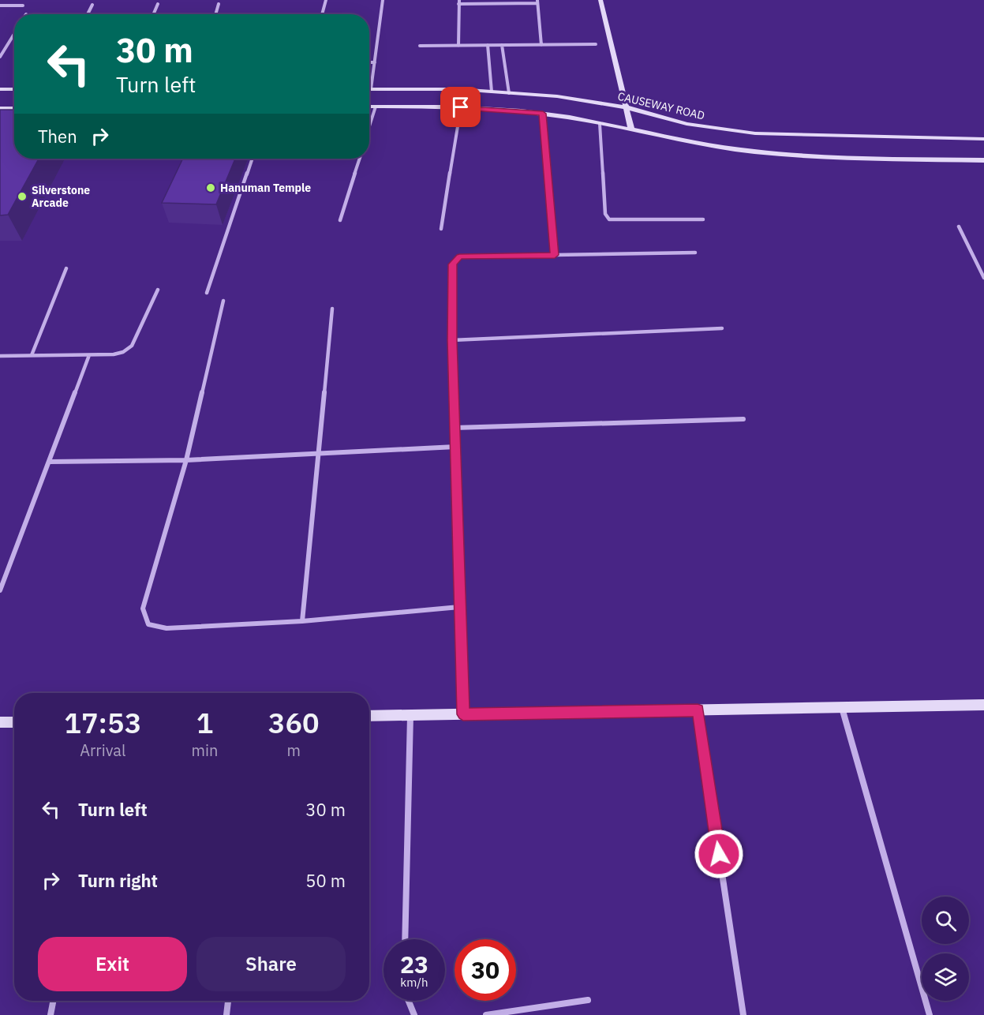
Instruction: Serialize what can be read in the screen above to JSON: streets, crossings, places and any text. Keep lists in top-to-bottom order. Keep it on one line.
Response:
{"streets":{"main road":["CAUSEWAY ROAD"]},"places":["Hanuman Temple","Silverstone Arcade"],"page":{"turn":["30 m","Turn left"],"then":"Then","eta":["17:53","Arrival","1","min","360","m"],"list":[{"name":"Turn left","value":"30 m"},{"name":"Turn right","value":"50 m"}],"buttons":["Exit","Share"],"speed":"23 km/h","limit":"30"}}
